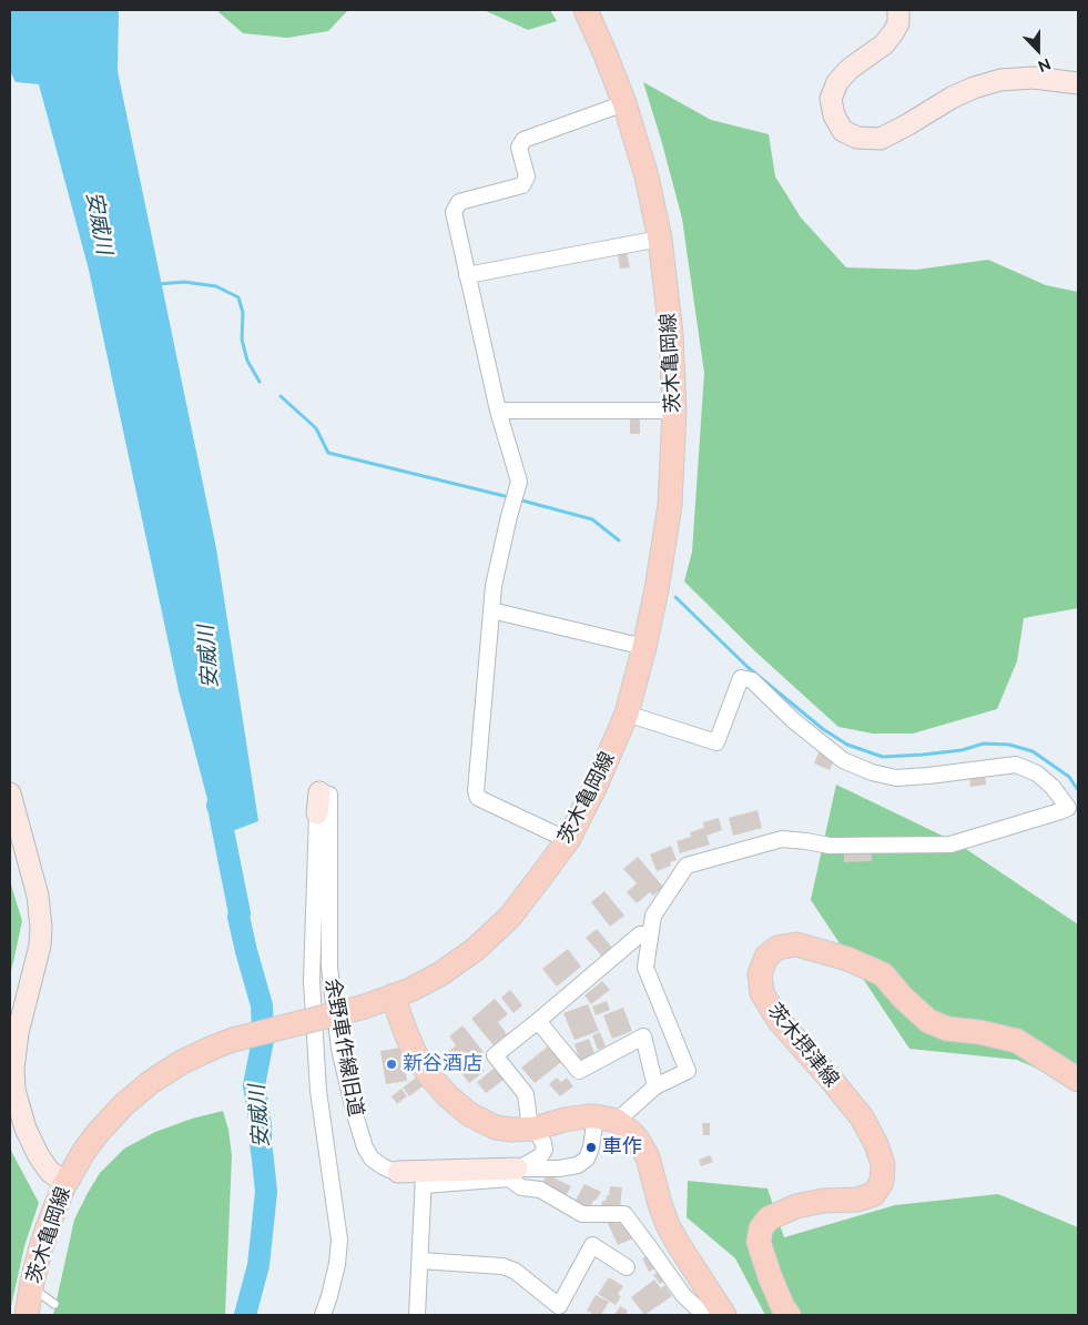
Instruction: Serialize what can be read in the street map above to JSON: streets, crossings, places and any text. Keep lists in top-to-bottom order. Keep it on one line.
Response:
{"streets":{"main road":["茨木亀岡線","茨木摂津線"],"street":["余野車作線旧道"]},"water":["安威川"],"places":["新谷酒店","車作"],"north":"bottom"}
